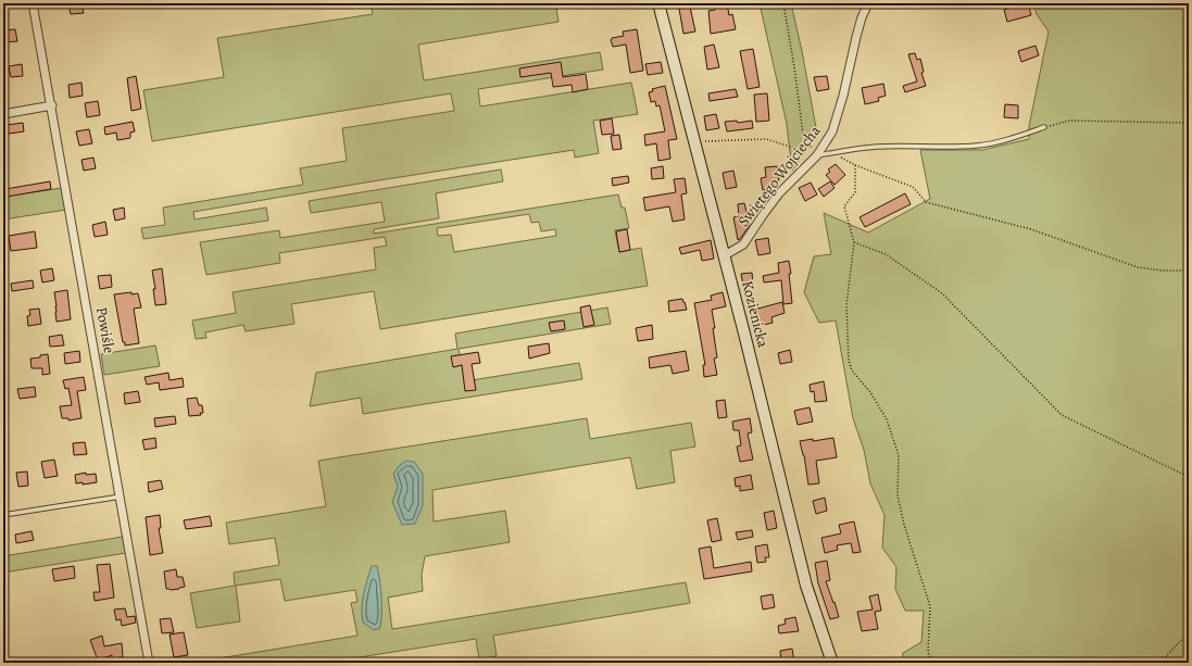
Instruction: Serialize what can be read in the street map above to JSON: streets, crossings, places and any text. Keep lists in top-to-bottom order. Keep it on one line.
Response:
{"streets":{"main road":["Kozienicka"],"street":["Świętego Wojciecha","Powiśle"]},"crossings":[["Świętego Wojciecha","Kozienicka"]]}
